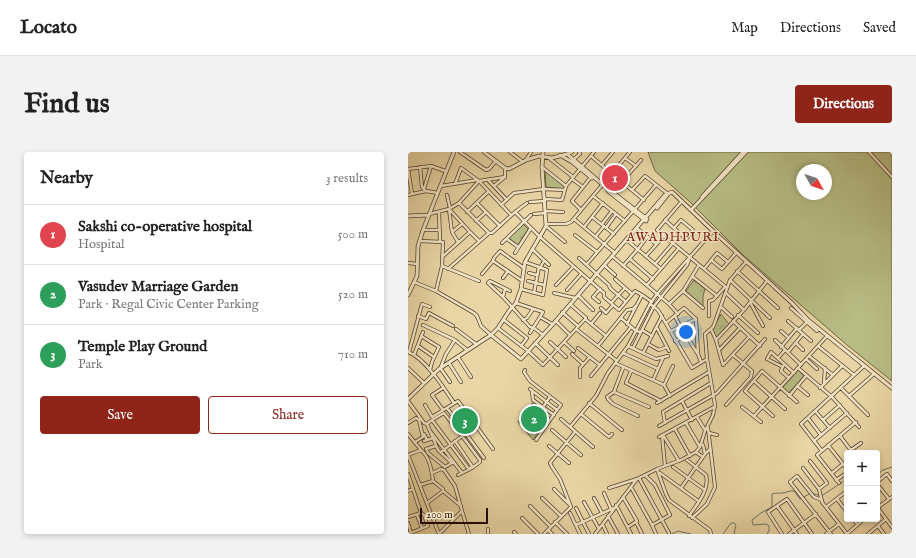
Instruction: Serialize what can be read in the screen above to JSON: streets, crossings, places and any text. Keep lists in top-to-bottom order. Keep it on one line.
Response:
{"districts":["AWADHPURI"],"scale_bar":"200 m","north":"bottom right","page":{"header":"Locato","nav":["Map","Directions","Saved"],"buttons":["Directions",["Save","Share"]],"title":"Find us","heading":["Nearby","3 results"],"pins":["1","2","3"],"list":[{"mark":"1","name":"Sakshi co-operative hospital","note":"Hospital","value":"500 m"},{"mark":"2","name":"Vasudev Marriage Garden","note":"Park · Regal Civic Center Parking","value":"520 m"},{"mark":"3","name":"Temple Play Ground","note":"Park","value":"710 m"}],"map_buttons":["+","−"],"scale":"200 m"}}
